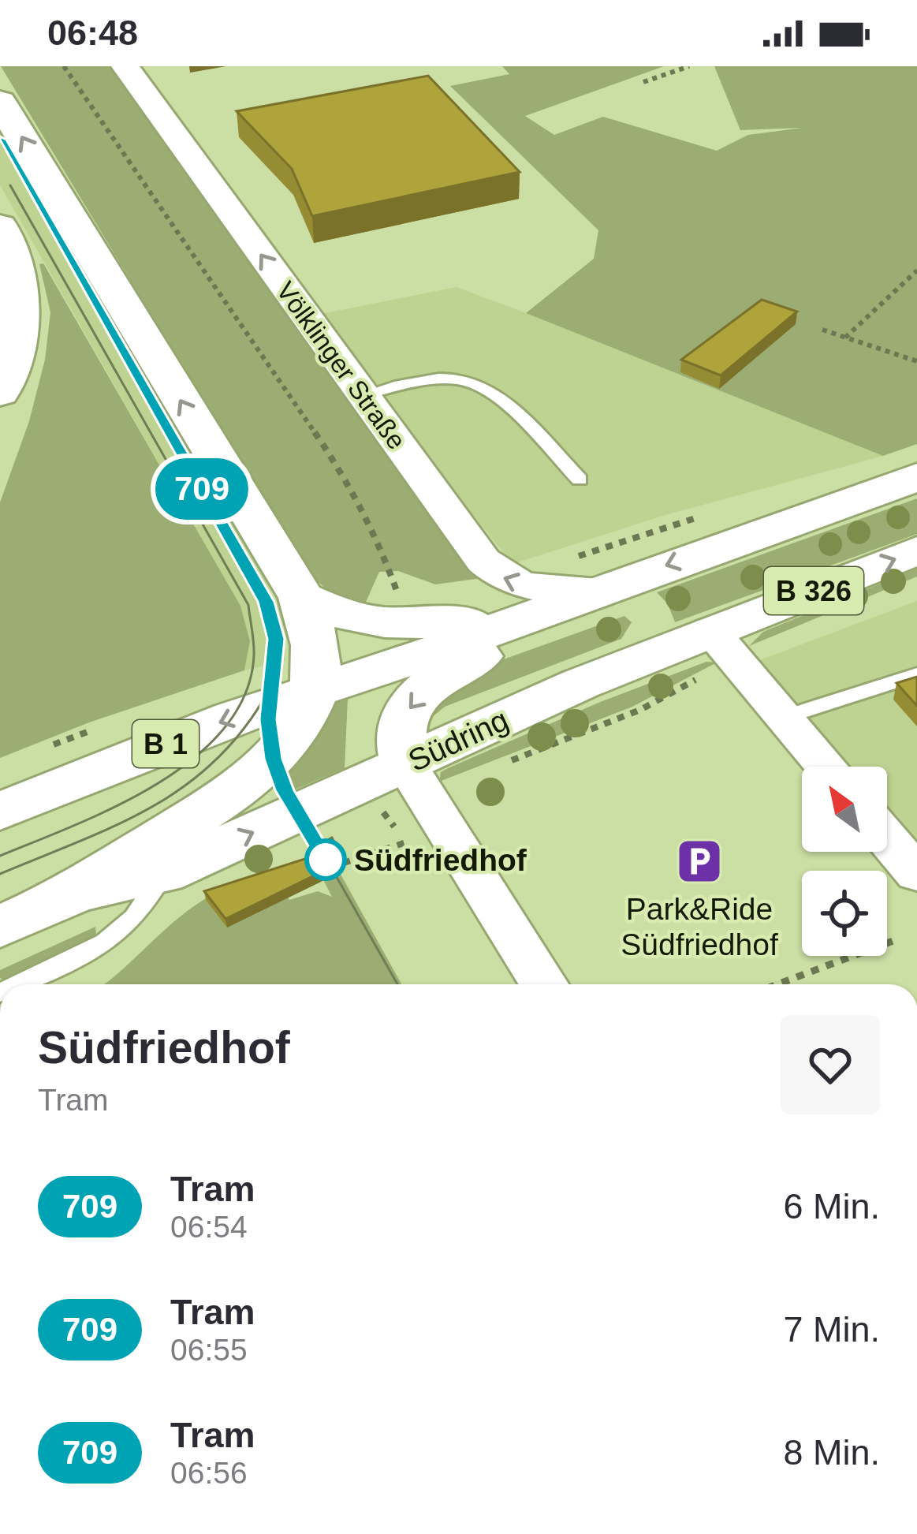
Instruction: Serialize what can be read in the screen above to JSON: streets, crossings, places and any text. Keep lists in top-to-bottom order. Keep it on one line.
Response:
{"streets":{"main road":["B 326","Südring","B 1"],"street":["Völklinger Straße"]},"crossings":[["Völklinger Straße","B 1"],["B 326","B 1"],["Südring","B 1"]],"places":{"other":["Südfriedhof"],"parking":["Park&Ride Südfriedhof"]},"lines":["tram line 709"],"north":"top left","page":{"status":"06:48","on_map":"709","heading":["Südfriedhof","Tram"],"list":[{"mark":"709","name":"Tram","note":"06:54","value":"6 Min."},{"mark":"709","name":"Tram","note":"06:55","value":"7 Min."},{"mark":"709","name":"Tram","note":"06:56","value":"8 Min."}]}}
